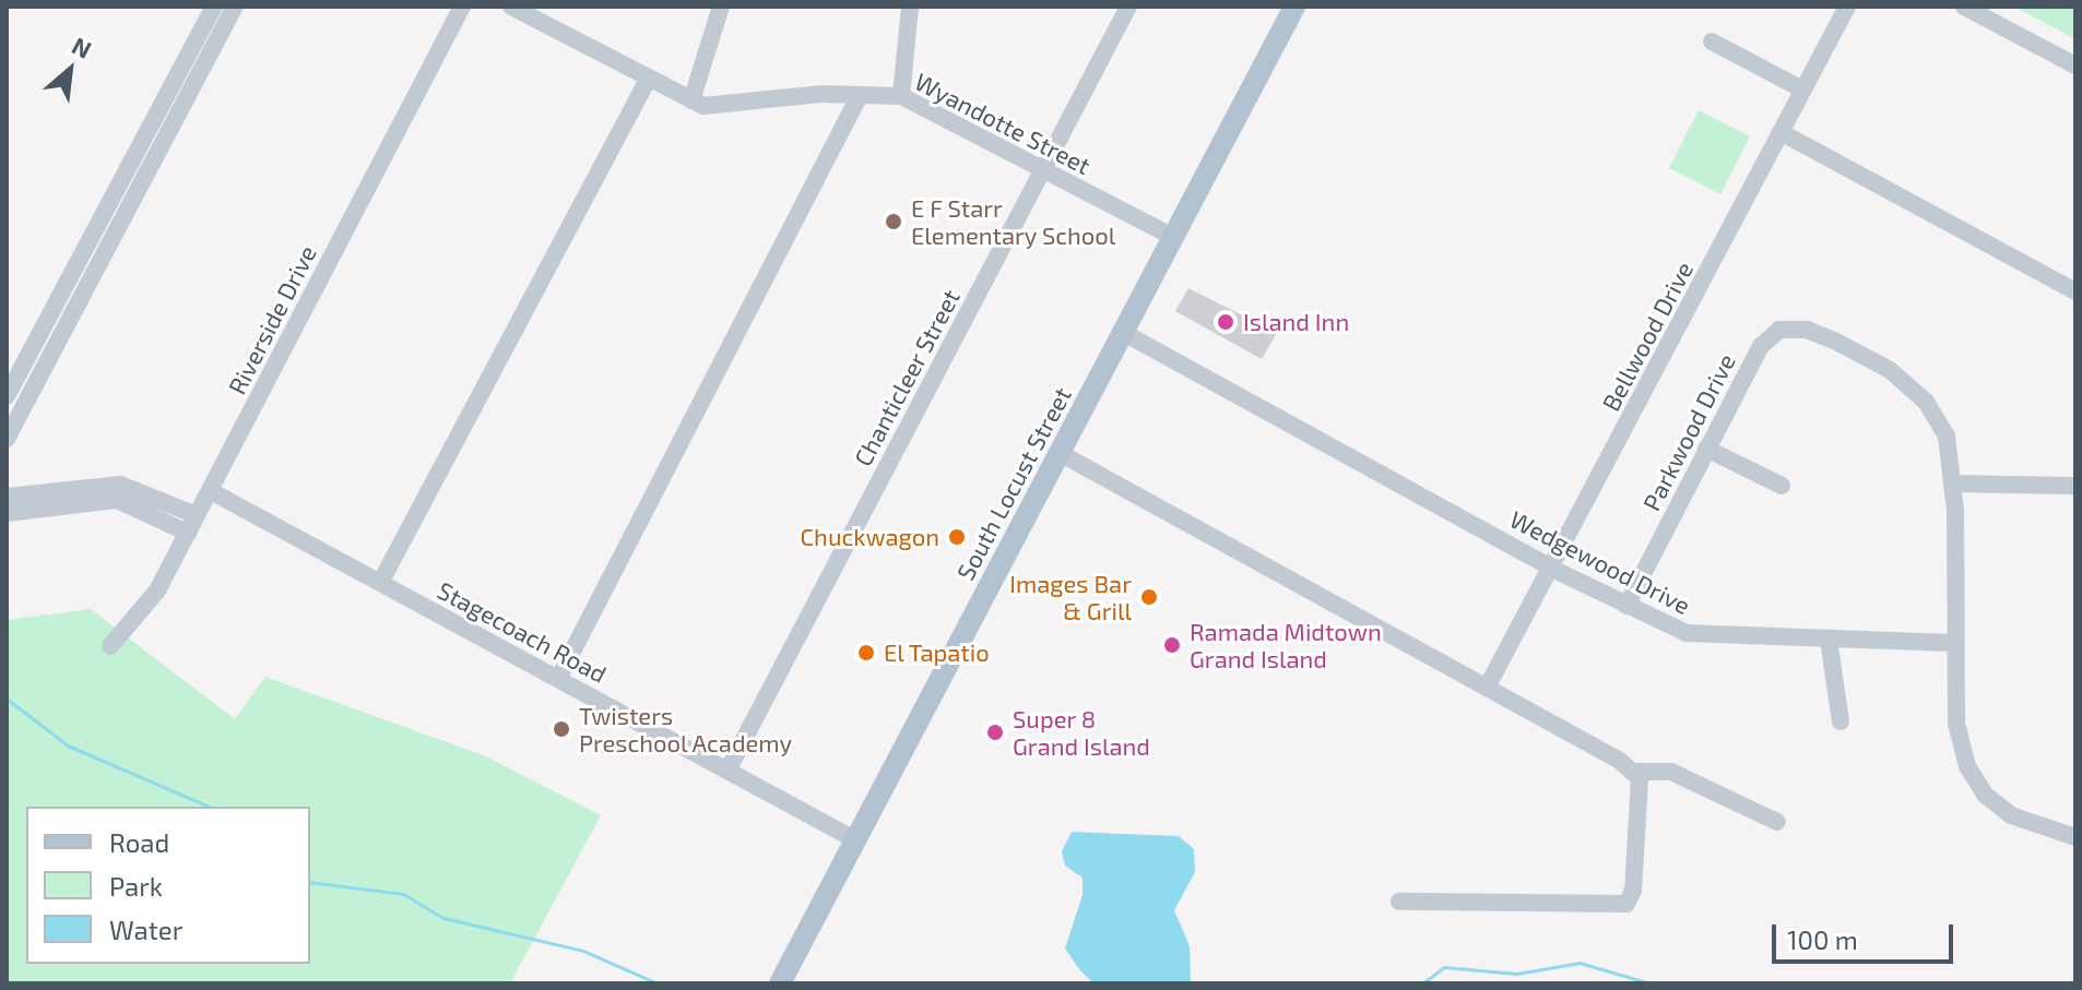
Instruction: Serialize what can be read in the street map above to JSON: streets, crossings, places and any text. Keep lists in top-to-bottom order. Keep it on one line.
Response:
{"streets":{"main road":["South Locust Street"],"street":["Wyandotte Street","Riverside Drive","Bellwood Drive","Chanticleer Street","Parkwood Drive","Wedgewood Drive","Stagecoach Road"]},"crossings":[["Wyandotte Street","Chanticleer Street"],["Wyandotte Street","South Locust Street"],["Riverside Drive","Stagecoach Road"],["Bellwood Drive","Wedgewood Drive"],["Chanticleer Street","Stagecoach Road"],["Parkwood Drive","Wedgewood Drive"],["South Locust Street","Wedgewood Drive"],["South Locust Street","Stagecoach Road"]],"places":["E F Starr Elementary School","Island Inn","Chuckwagon","Images Bar & Grill","Ramada Midtown Grand Island","El Tapatio","Twisters Preschool Academy","Super 8 Grand Island"],"legend":["Road","Park","Water"],"scale_bar":"100 m","north":"top right"}
